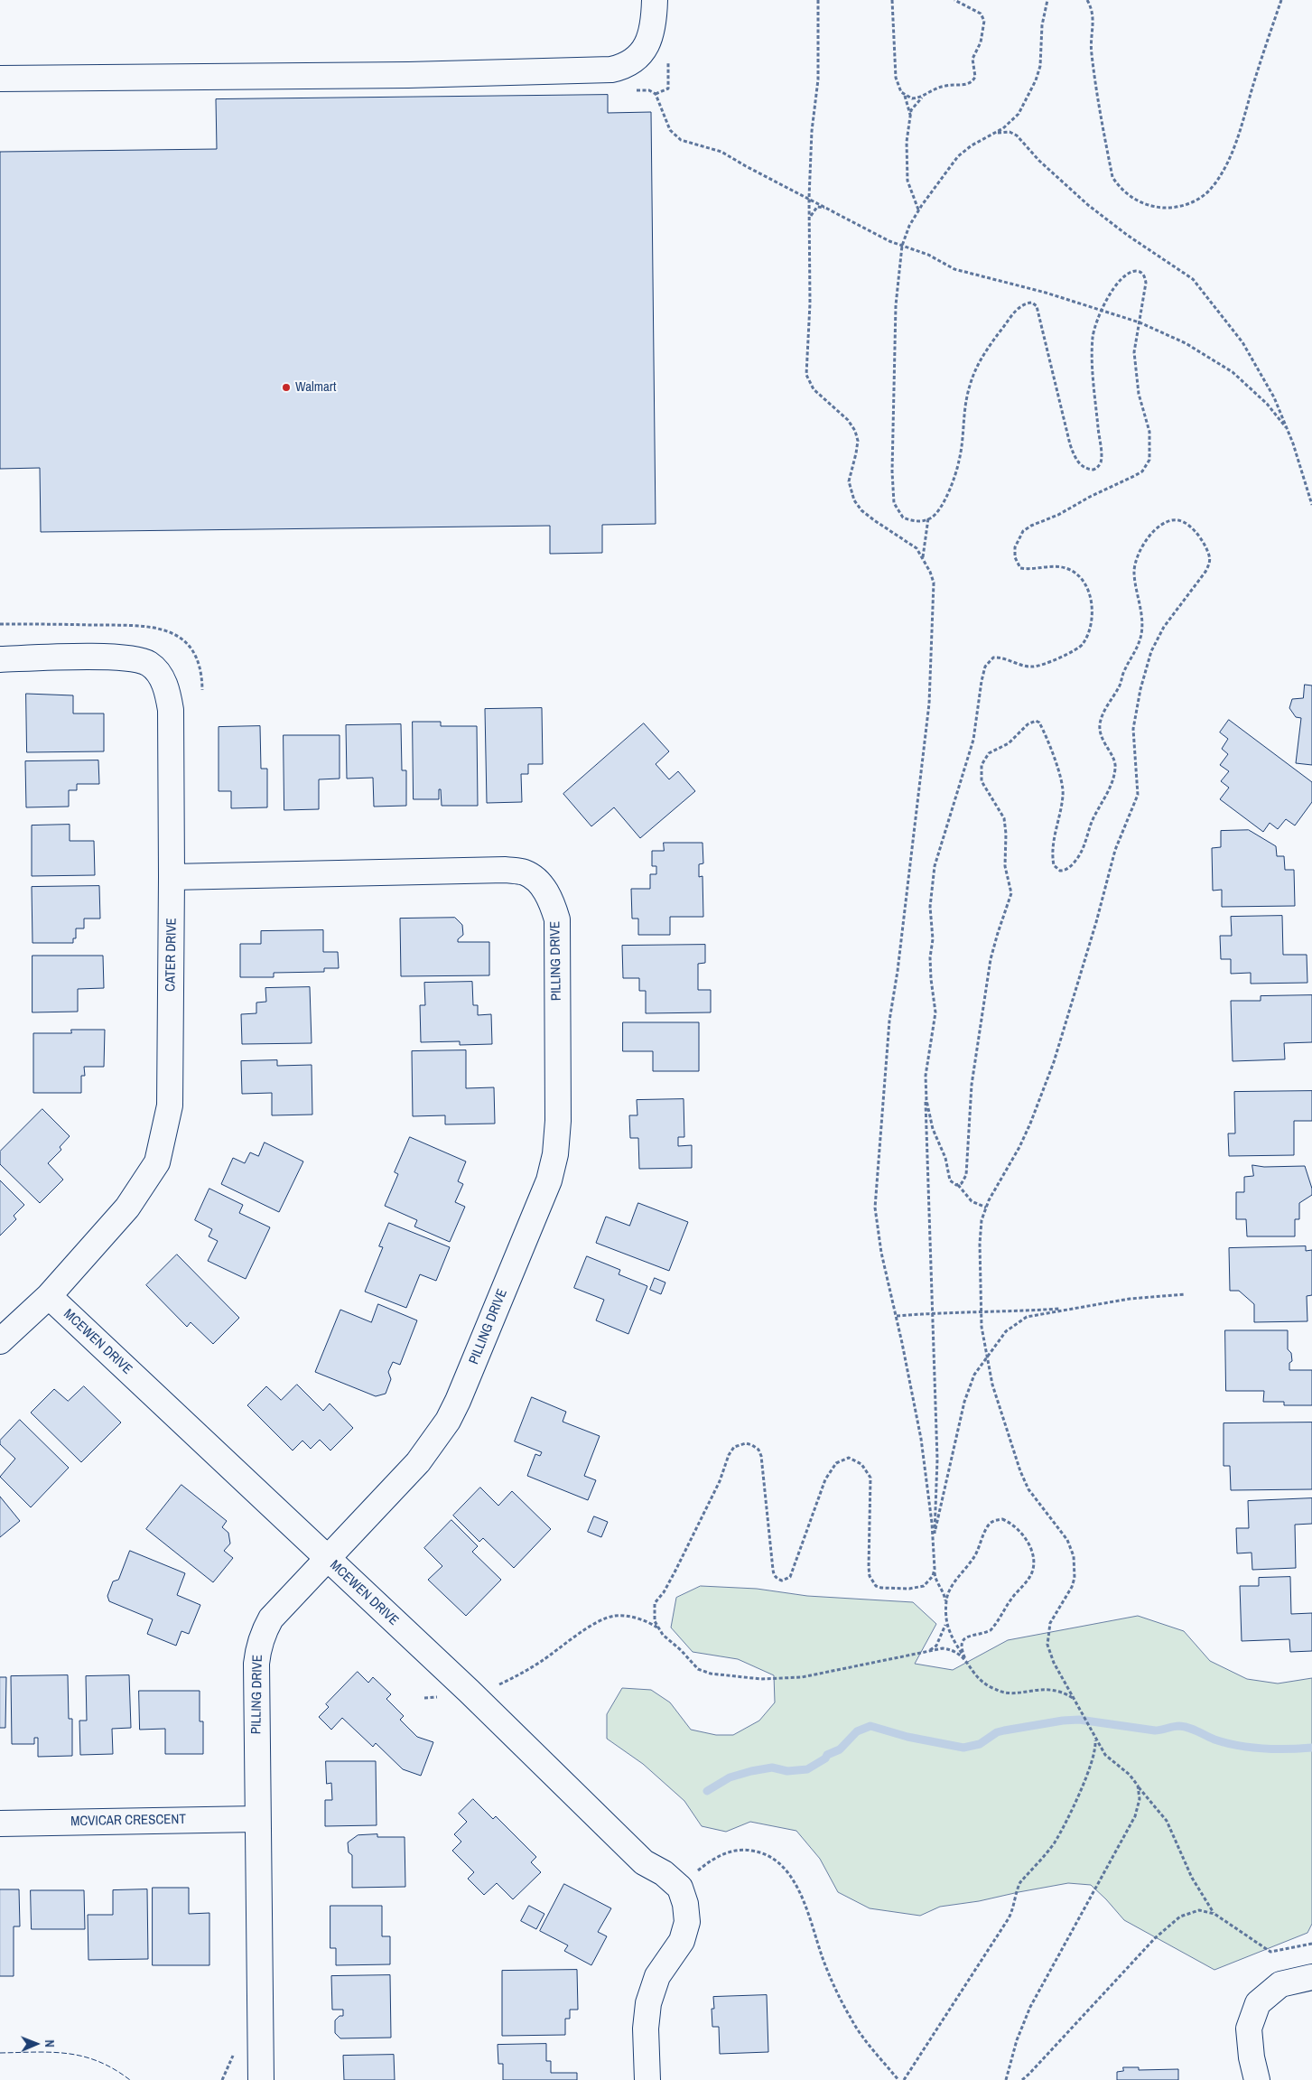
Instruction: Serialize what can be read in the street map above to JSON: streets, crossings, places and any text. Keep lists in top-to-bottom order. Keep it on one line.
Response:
{"streets":{"street":["CATER DRIVE","PILLING DRIVE","MCEWEN DRIVE","MCVICAR CRESCENT"]},"crossings":[["CATER DRIVE","PILLING DRIVE"],["CATER DRIVE","MCEWEN DRIVE"],["PILLING DRIVE","MCEWEN DRIVE"],["PILLING DRIVE","MCVICAR CRESCENT"]],"places":["Walmart"],"north":"right"}
